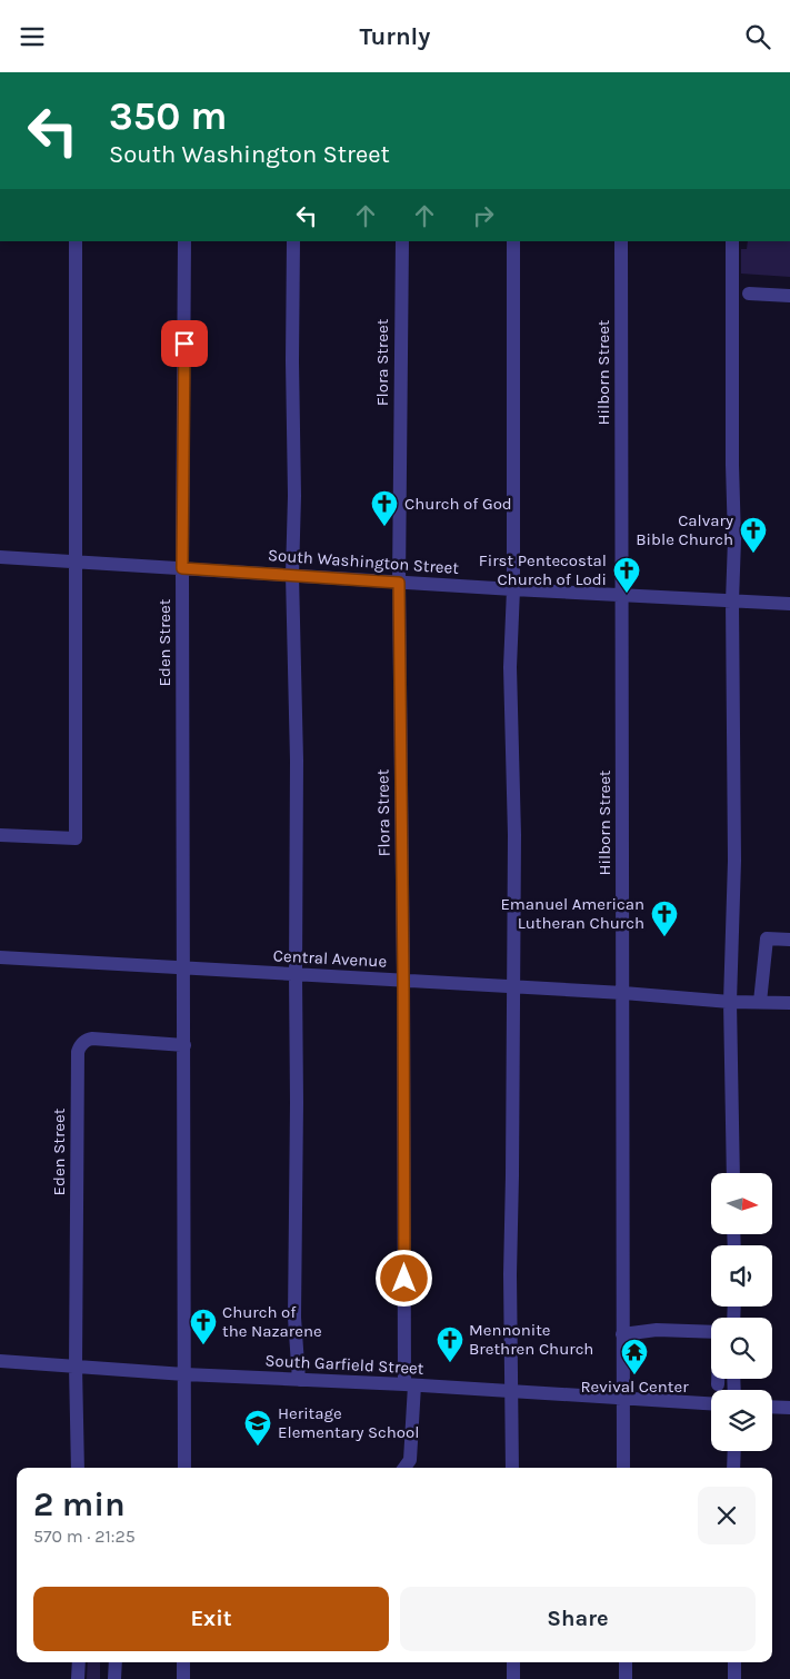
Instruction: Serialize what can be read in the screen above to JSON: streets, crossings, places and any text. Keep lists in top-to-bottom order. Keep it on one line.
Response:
{"streets":{"street":["Flora Street","Hilborn Street","South Washington Street","Eden Street","Central Avenue","South Garfield Street"]},"crossings":[["Flora Street","South Washington Street"],["Flora Street","Central Avenue"],["Flora Street","South Garfield Street"],["Hilborn Street","South Washington Street"],["Hilborn Street","Central Avenue"],["Hilborn Street","South Garfield Street"],["South Washington Street","Eden Street"],["Eden Street","Central Avenue"],["Eden Street","South Garfield Street"]],"places":{"church":["Church of God","Calvary Bible Church","First Pentecostal Church of Lodi","Emanuel American Lutheran Church","Church of the Nazarene","Mennonite Brethren Church"],"temple":["Revival Center"],"school or university":["Heritage Elementary School"]},"north":"right","page":{"header":"Turnly","turn":["350 m","South Washington Street"],"heading":["2 min","570 m · 21:25"],"buttons":["Exit","Share"]}}
